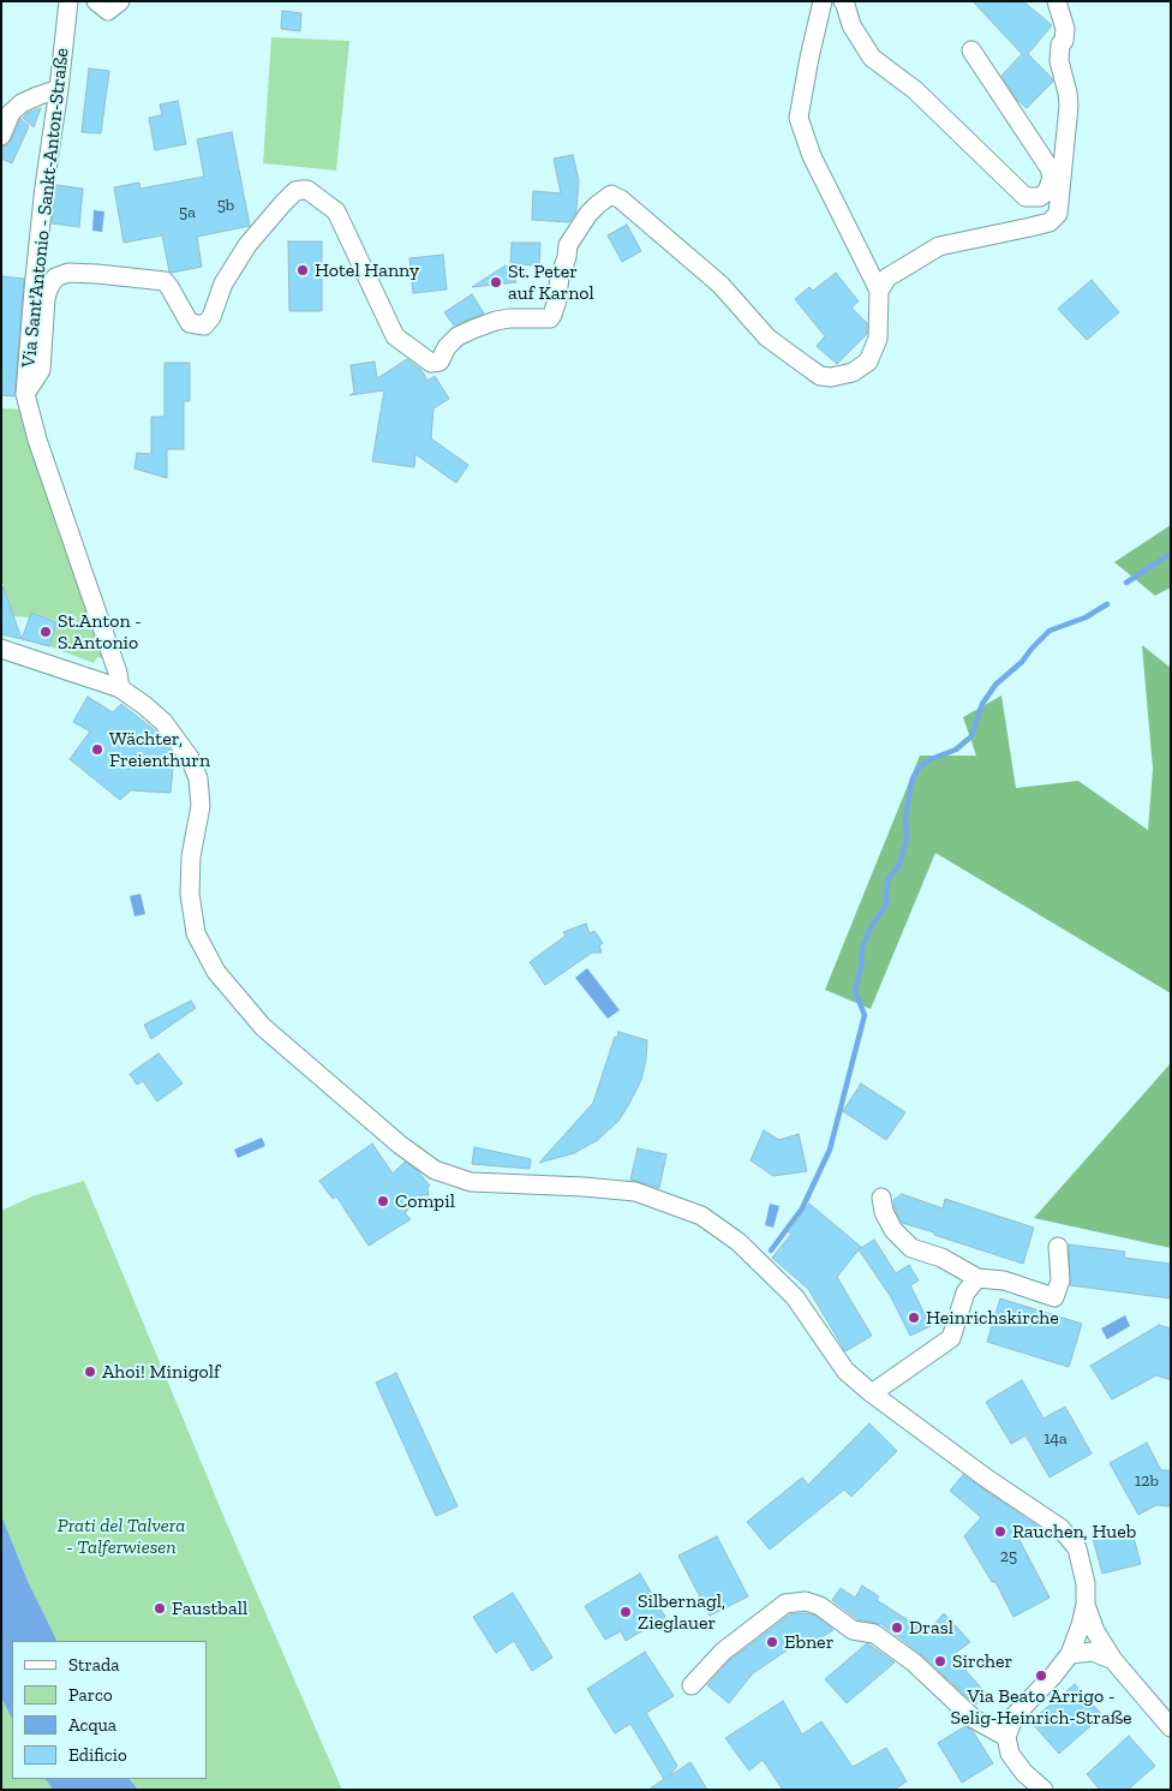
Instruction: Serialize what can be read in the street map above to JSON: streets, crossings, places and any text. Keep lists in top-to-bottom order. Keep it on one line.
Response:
{"streets":{"street":["Via Sant'Antonio - Sankt-Anton-Straße"]},"parks":["Prati del Talvera - Talferwiesen"],"places":["Hotel Hanny","St. Peter auf Karnol","St.Anton - S.Antonio","Wächter, Freienthurn","Compil","Heinrichskirche","Ahoi! Minigolf","Rauchen, Hueb","Faustball","Silbernagl, Zieglauer","Drasl","Ebner","Sircher","Via Beato Arrigo - Selig-Heinrich-Straße"],"house_numbers":["5b","5a","14a","12b","25"],"legend":["Strada","Parco","Acqua","Edificio"]}
